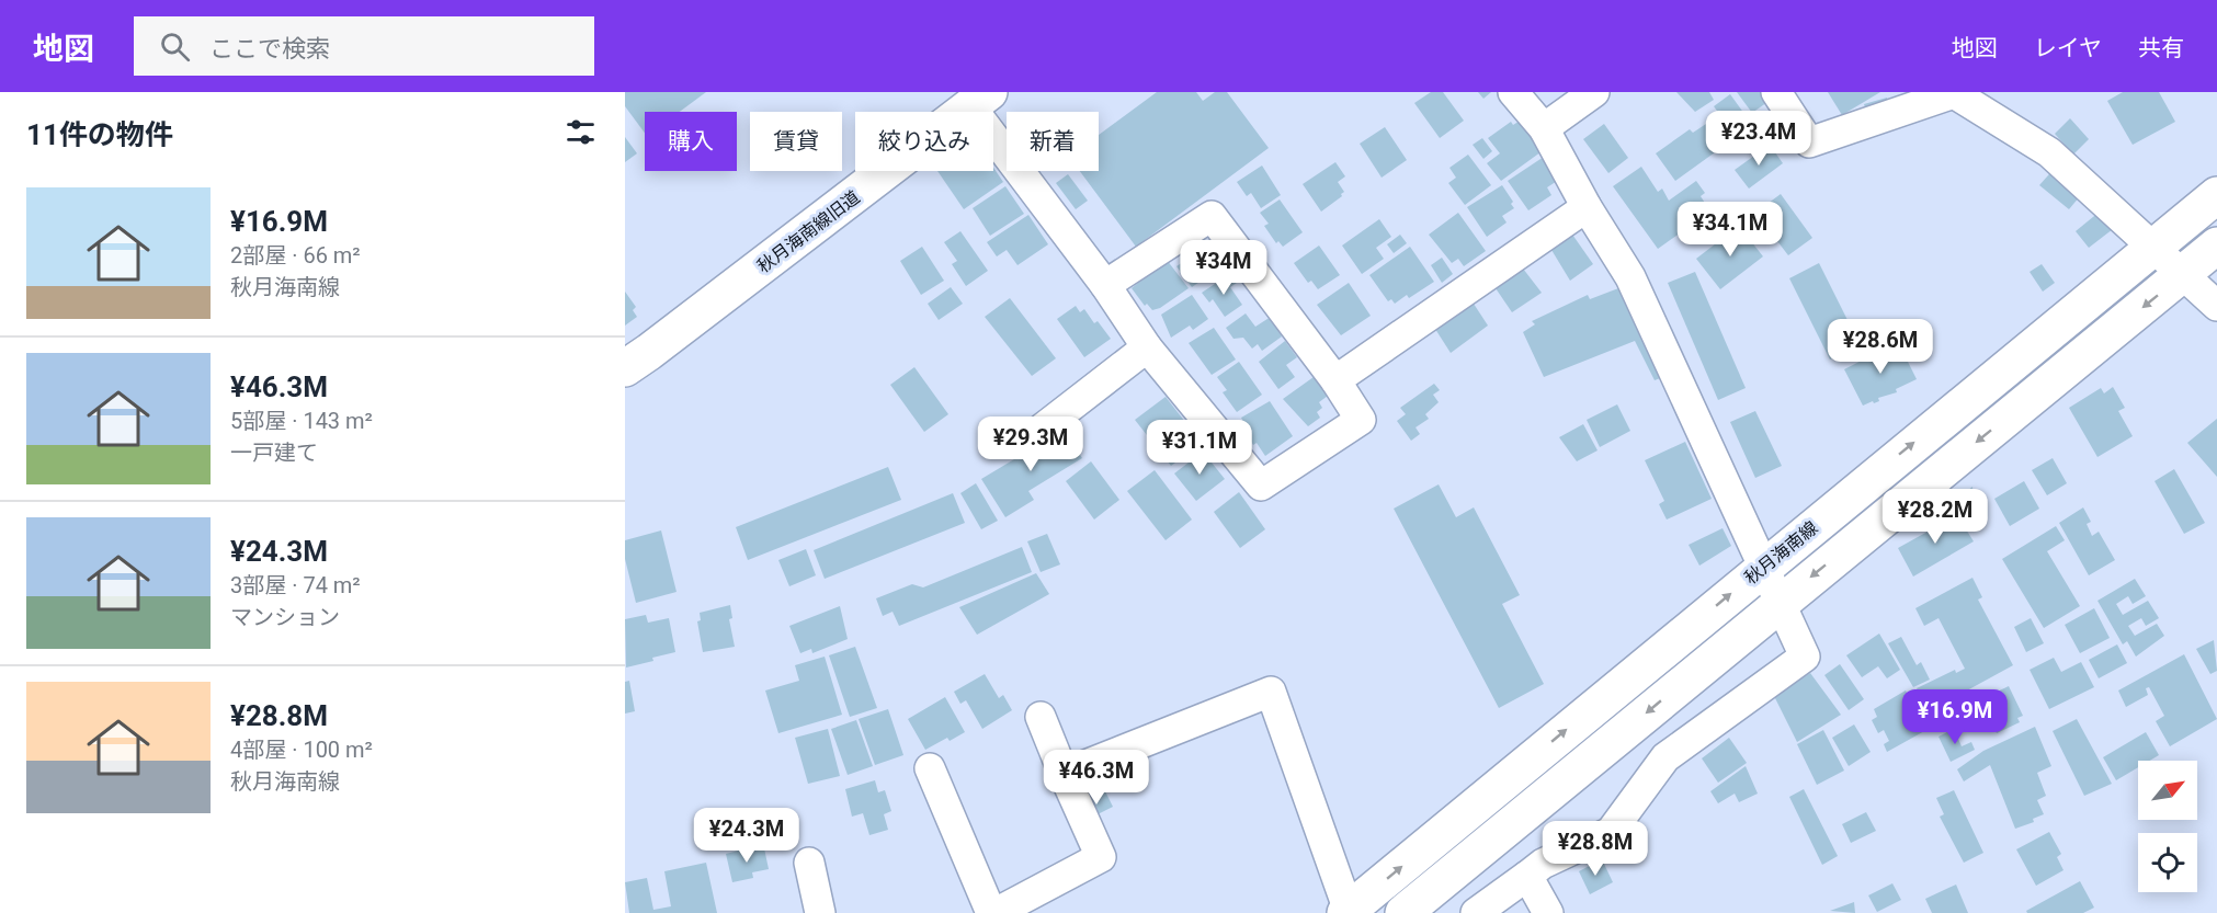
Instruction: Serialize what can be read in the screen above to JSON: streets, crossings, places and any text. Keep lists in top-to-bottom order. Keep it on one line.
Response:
{"streets":{"main road":["秋月海南線旧道","秋月海南線"]},"north":"top right","page":{"header":"地図","search":"ここで検索","nav":["地図","レイヤ","共有"],"heading":"11件の物件","price":["¥23.4M","¥34.1M","¥34M","¥28.6M","¥29.3M","¥31.1M","¥28.2M","¥16.9M","¥46.3M","¥24.3M","¥28.8M"],"chip":["購入","賃貸","絞り込み","新着"],"list":[{"name":"¥16.9M","note":"2部屋 · 66 m² · 秋月海南線"},{"name":"¥46.3M","note":"5部屋 · 143 m² · 一戸建て"},{"name":"¥24.3M","note":"3部屋 · 74 m² · マンション"},{"name":"¥28.8M","note":"4部屋 · 100 m² · 秋月海南線"}]}}
